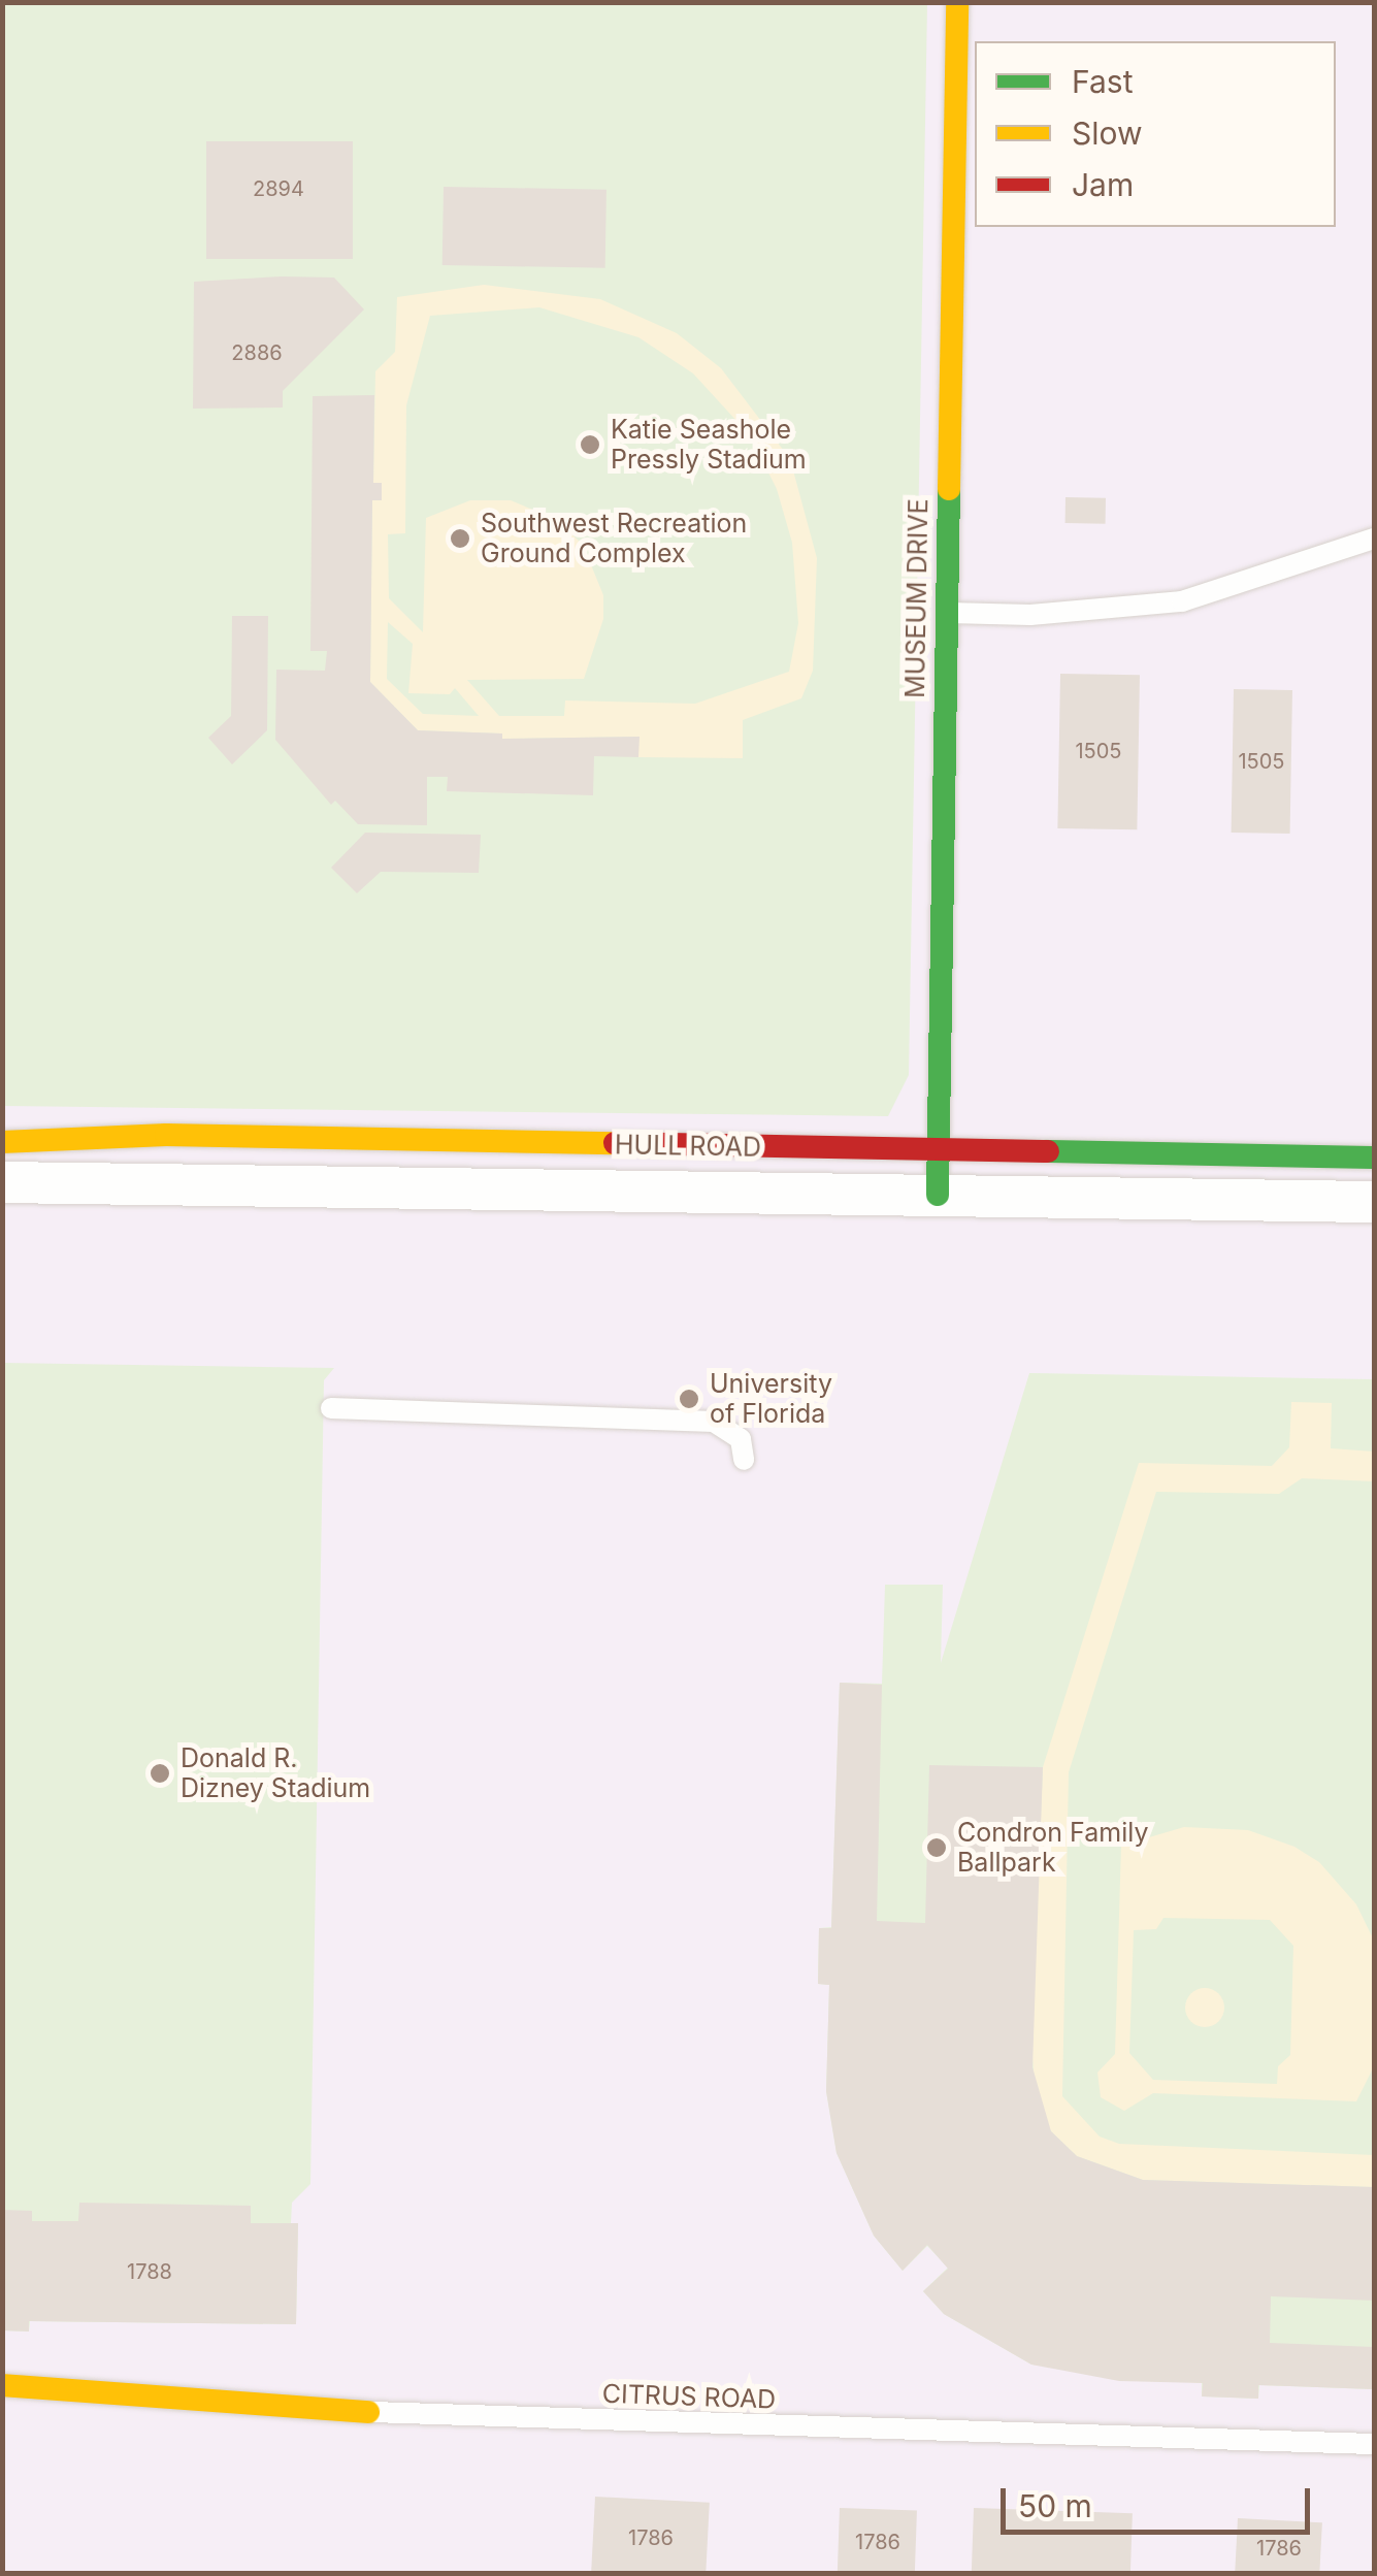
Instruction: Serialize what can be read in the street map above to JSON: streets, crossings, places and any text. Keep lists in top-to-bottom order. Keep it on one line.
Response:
{"streets":{"street":["MUSEUM DRIVE","HULL ROAD","CITRUS ROAD"]},"crossings":[["MUSEUM DRIVE","HULL ROAD"]],"places":["Katie Seashole Pressly Stadium","Southwest Recreation Ground Complex","University of Florida","Donald R. Dizney Stadium","Condron Family Ballpark"],"house_numbers":["2894","2886","1505","1505","1788","1786","1786","1786"],"legend":["Fast","Slow","Jam"],"scale_bar":"50 m"}
